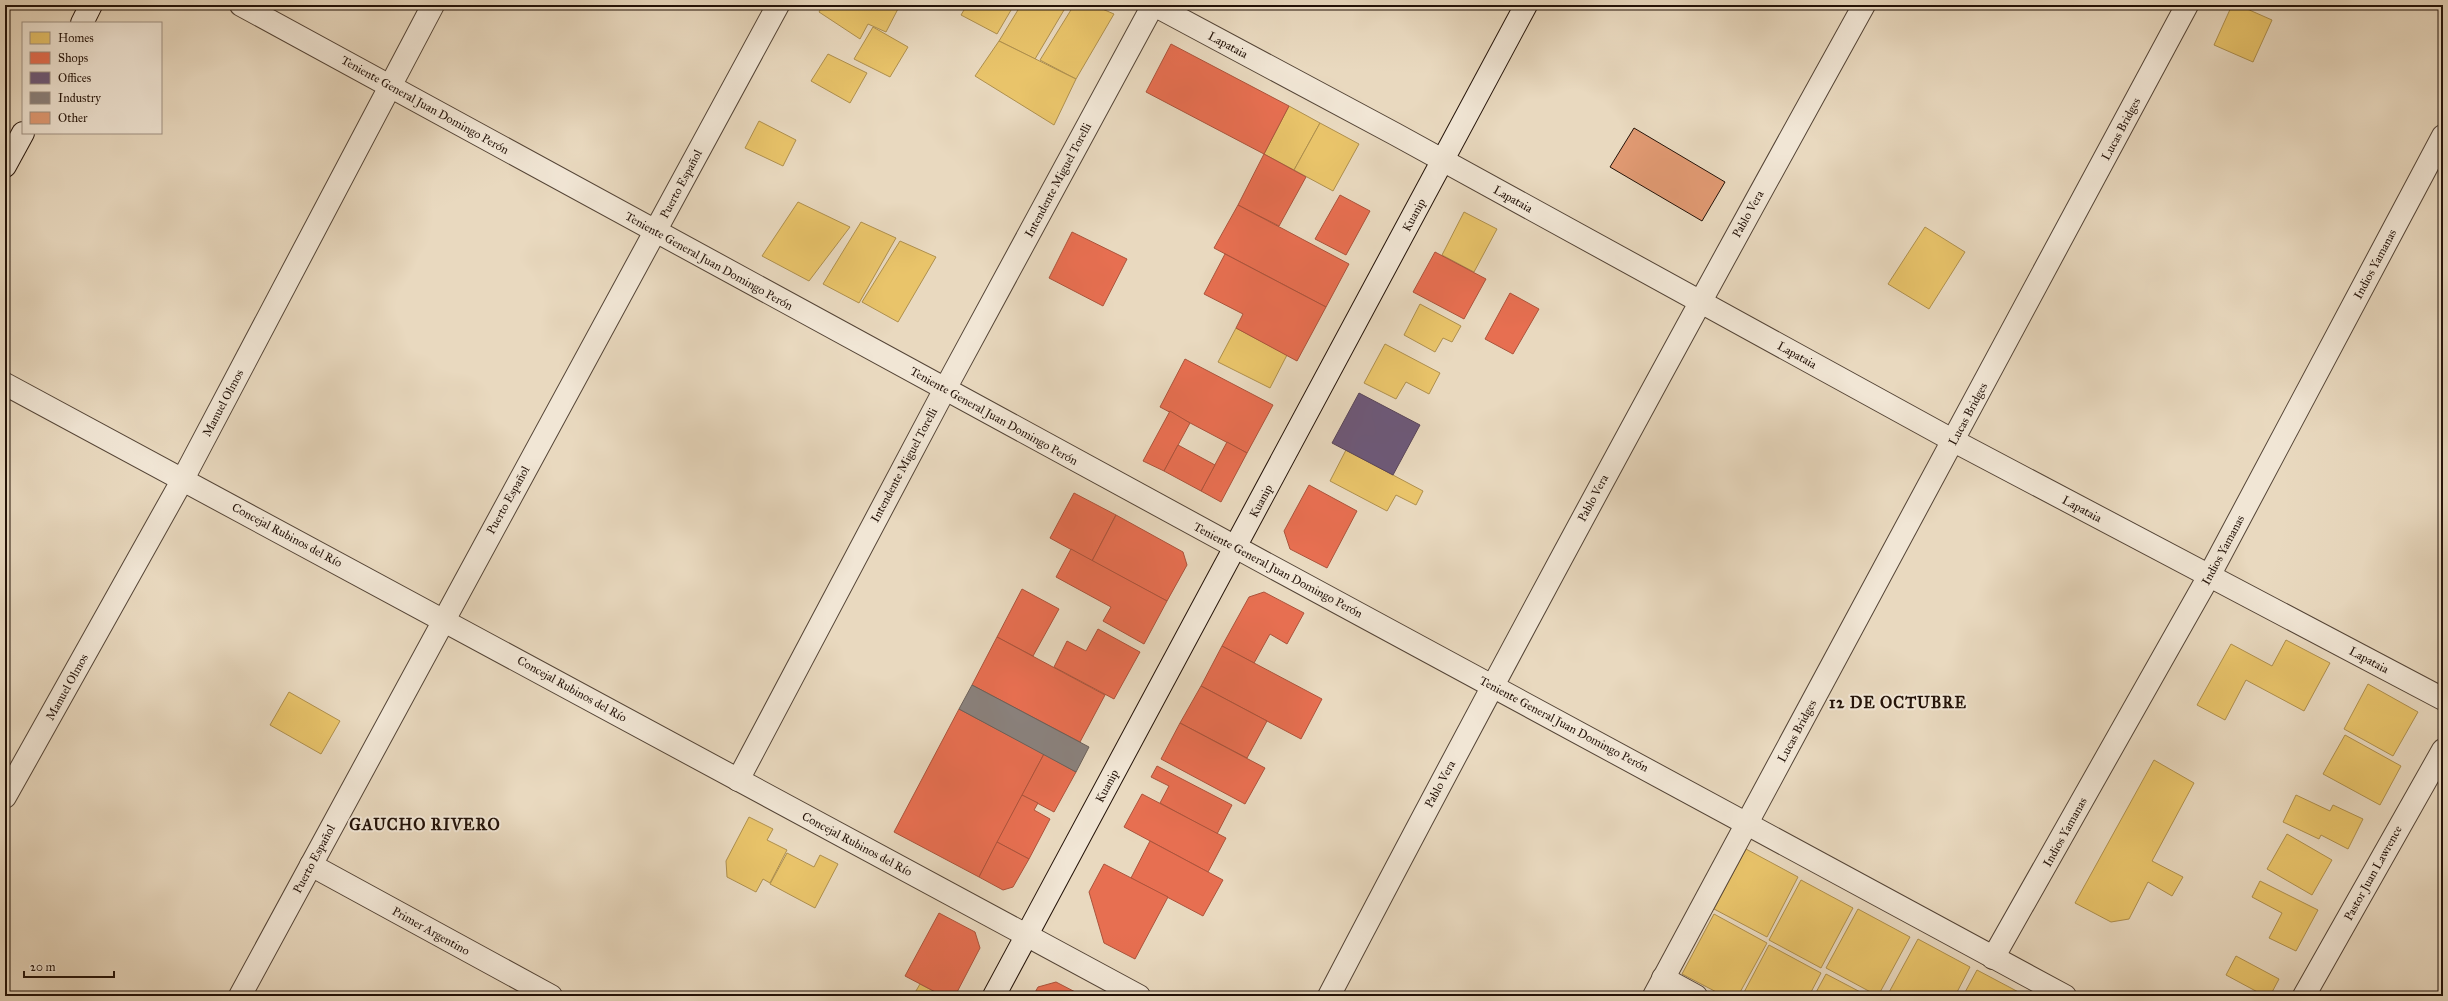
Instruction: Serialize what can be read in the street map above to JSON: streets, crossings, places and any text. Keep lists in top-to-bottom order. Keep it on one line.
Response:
{"streets":{"street":["Lapataia","Teniente General Juan Domingo Perón","Lucas Bridges","Intendente Miguel Torelli","Puerto Español","Pablo Vera","Kuanip","Indios Yamanas","Manuel Olmos","Concejal Rubinos del Río","Pastor Juan Lawrence","Primer Argentino"]},"crossings":[["Lapataia","Lucas Bridges"],["Lapataia","Intendente Miguel Torelli"],["Lapataia","Pablo Vera"],["Lapataia","Kuanip"],["Lapataia","Indios Yamanas"],["Teniente General Juan Domingo Perón","Lucas Bridges"],["Teniente General Juan Domingo Perón","Intendente Miguel Torelli"],["Teniente General Juan Domingo Perón","Puerto Español"],["Teniente General Juan Domingo Perón","Pablo Vera"],["Teniente General Juan Domingo Perón","Kuanip"],["Teniente General Juan Domingo Perón","Indios Yamanas"],["Teniente General Juan Domingo Perón","Manuel Olmos"],["Intendente Miguel Torelli","Concejal Rubinos del Río"],["Puerto Español","Concejal Rubinos del Río"],["Puerto Español","Primer Argentino"],["Kuanip","Concejal Rubinos del Río"],["Manuel Olmos","Concejal Rubinos del Río"]],"districts":["12 DE OCTUBRE","GAUCHO RIVERO"],"legend":["Homes","Shops","Offices","Industry","Other"],"scale_bar":"20 m"}
